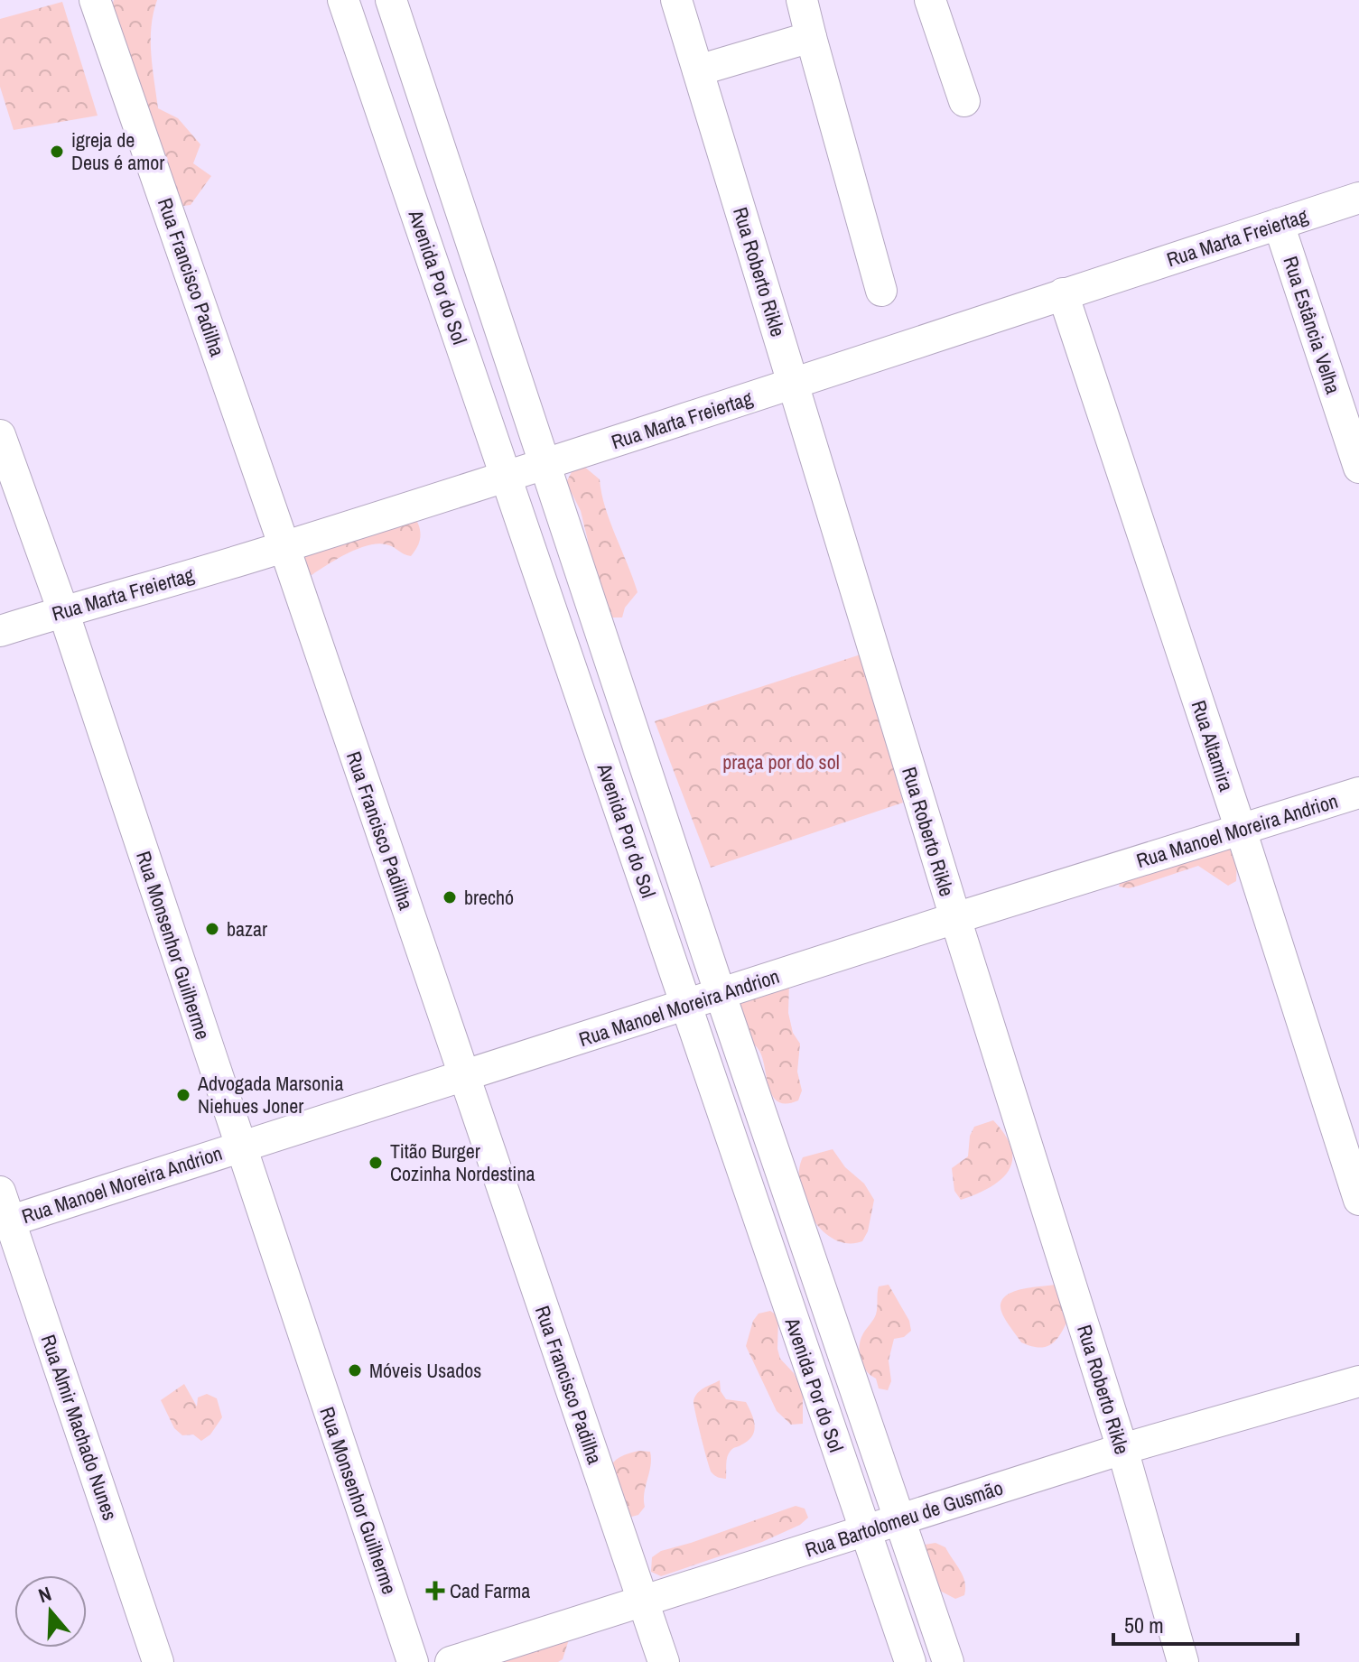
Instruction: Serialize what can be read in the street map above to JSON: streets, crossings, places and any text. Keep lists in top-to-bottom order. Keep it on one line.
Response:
{"streets":{"street":["Rua Marta Freiertag","Rua Roberto Rikle","Rua Francisco Padilha","Avenida Por do Sol","Rua Estância Velha","Rua Altamira","Rua Manoel Moreira Andrion","Rua Monsenhor Guilherme","Rua Almir Machado Nunes","Rua Bartolomeu de Gusmão"]},"crossings":[["Rua Marta Freiertag","Rua Roberto Rikle"],["Rua Marta Freiertag","Rua Francisco Padilha"],["Rua Marta Freiertag","Avenida Por do Sol"],["Rua Marta Freiertag","Rua Estância Velha"],["Rua Marta Freiertag","Rua Altamira"],["Rua Marta Freiertag","Rua Monsenhor Guilherme"],["Rua Roberto Rikle","Rua Manoel Moreira Andrion"],["Rua Roberto Rikle","Rua Bartolomeu de Gusmão"],["Rua Francisco Padilha","Rua Manoel Moreira Andrion"],["Rua Francisco Padilha","Rua Bartolomeu de Gusmão"],["Avenida Por do Sol","Rua Manoel Moreira Andrion"],["Avenida Por do Sol","Rua Bartolomeu de Gusmão"],["Rua Altamira","Rua Manoel Moreira Andrion"],["Rua Manoel Moreira Andrion","Rua Monsenhor Guilherme"],["Rua Manoel Moreira Andrion","Rua Almir Machado Nunes"]],"parks":["praça por do sol"],"places":{"other":["igreja de Deus é amor","brechó","bazar","Advogada Marsonia Niehues Joner","Titão Burger Cozinha Nordestina","Móveis Usados"],"health":["Cad Farma"]},"scale_bar":"50 m","north":"top"}
